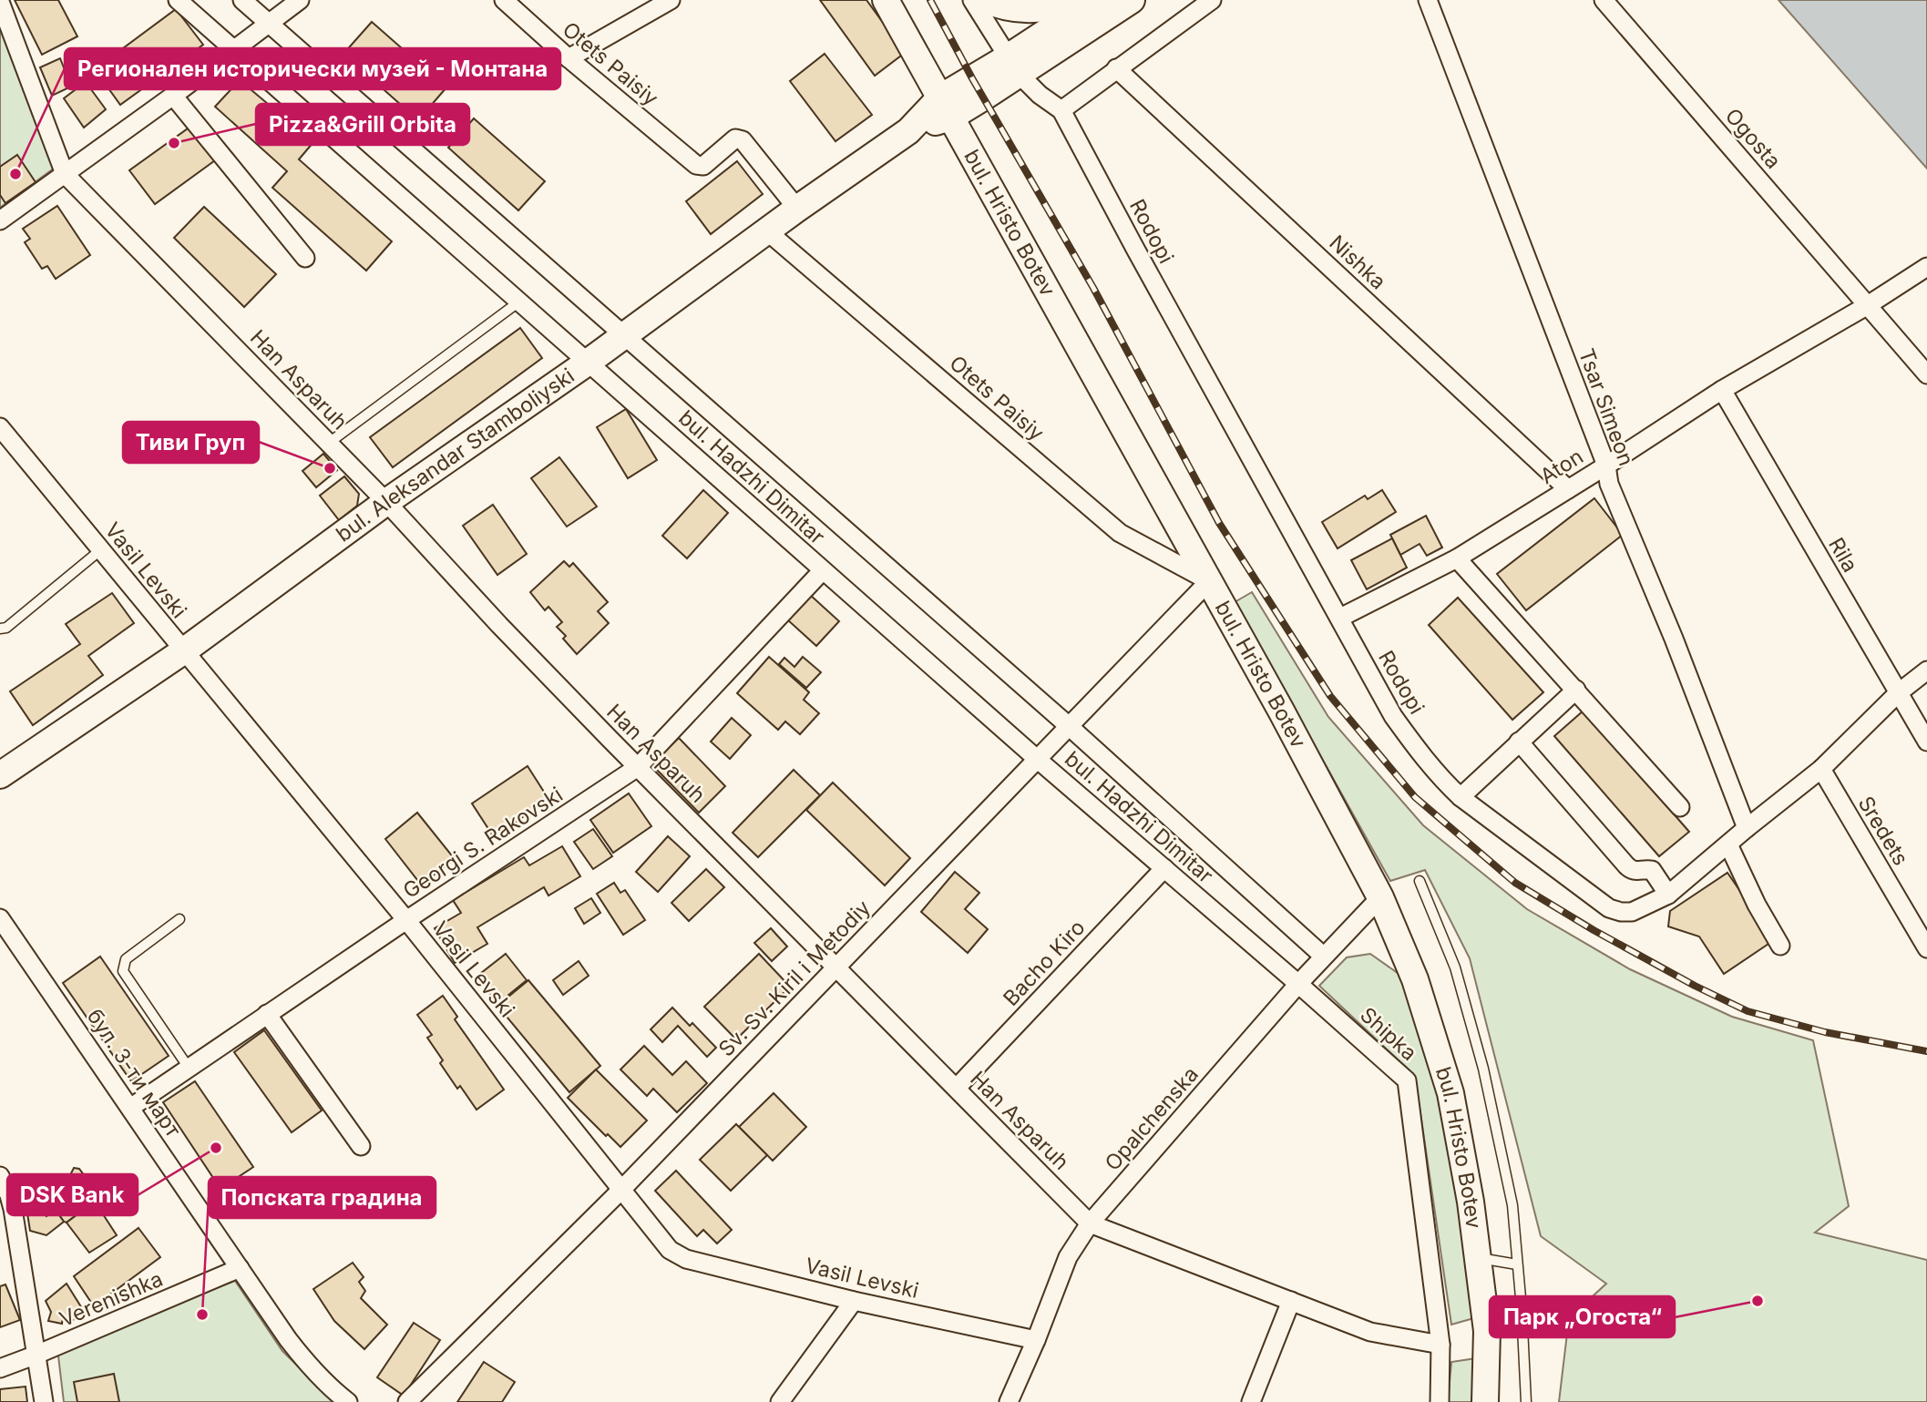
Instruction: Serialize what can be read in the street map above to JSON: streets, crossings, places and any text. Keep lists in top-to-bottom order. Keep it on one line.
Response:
{"streets":{"main road":["bul. Hristo Botev","bul. Aleksandar Stamboliyski"],"street":["Otets Paisiy","Ogosta","Rodopi","Nishka","Han Asparuh","Tsar Simeon","Aton","bul. Hadzhi Dimitar","Rila","Vasil Levski","Sredets","Georgi S. Rakovski","Bacho Kiro","Sv. Sv. Kiril i Metodiy","Shipka","бул. 3-ти март","Opalchenska","Verenishka"]},"crossings":[["Otets Paisiy","bul. Hristo Botev"],["Otets Paisiy","bul. Aleksandar Stamboliyski"],["Otets Paisiy","Sv. Sv. Kiril i Metodiy"],["Ogosta","Aton"],["bul. Hristo Botev","bul. Aleksandar Stamboliyski"],["bul. Hristo Botev","Sv. Sv. Kiril i Metodiy"],["bul. Hristo Botev","Opalchenska"],["Rodopi","Tsar Simeon"],["Rodopi","bul. Aleksandar Stamboliyski"],["Rodopi","Aton"],["Rodopi","Rila"],["Rodopi","Sredets"],["Nishka","Aton"],["Han Asparuh","bul. Aleksandar Stamboliyski"],["Han Asparuh","Georgi S. Rakovski"],["Han Asparuh","Bacho Kiro"],["Han Asparuh","Sv. Sv. Kiril i Metodiy"],["Han Asparuh","Shipka"],["Han Asparuh","Opalchenska"],["Tsar Simeon","Aton"],["bul. Aleksandar Stamboliyski","bul. Hadzhi Dimitar"],["bul. Aleksandar Stamboliyski","Vasil Levski"],["Aton","Rila"],["bul. Hadzhi Dimitar","Georgi S. Rakovski"],["bul. Hadzhi Dimitar","Bacho Kiro"],["bul. Hadzhi Dimitar","Sv. Sv. Kiril i Metodiy"],["bul. Hadzhi Dimitar","Shipka"],["bul. Hadzhi Dimitar","Opalchenska"],["Vasil Levski","Georgi S. Rakovski"],["Vasil Levski","Sv. Sv. Kiril i Metodiy"],["Vasil Levski","Opalchenska"],["Georgi S. Rakovski","бул. 3-ти март"],["Shipka","Opalchenska"],["бул. 3-ти март","Verenishka"]],"places":["Pizza&Grill Orbita","Регионален исторически музей - Монтана","Тиви Груп","DSK Bank","Парк „Огоста“","Попската градина"]}
